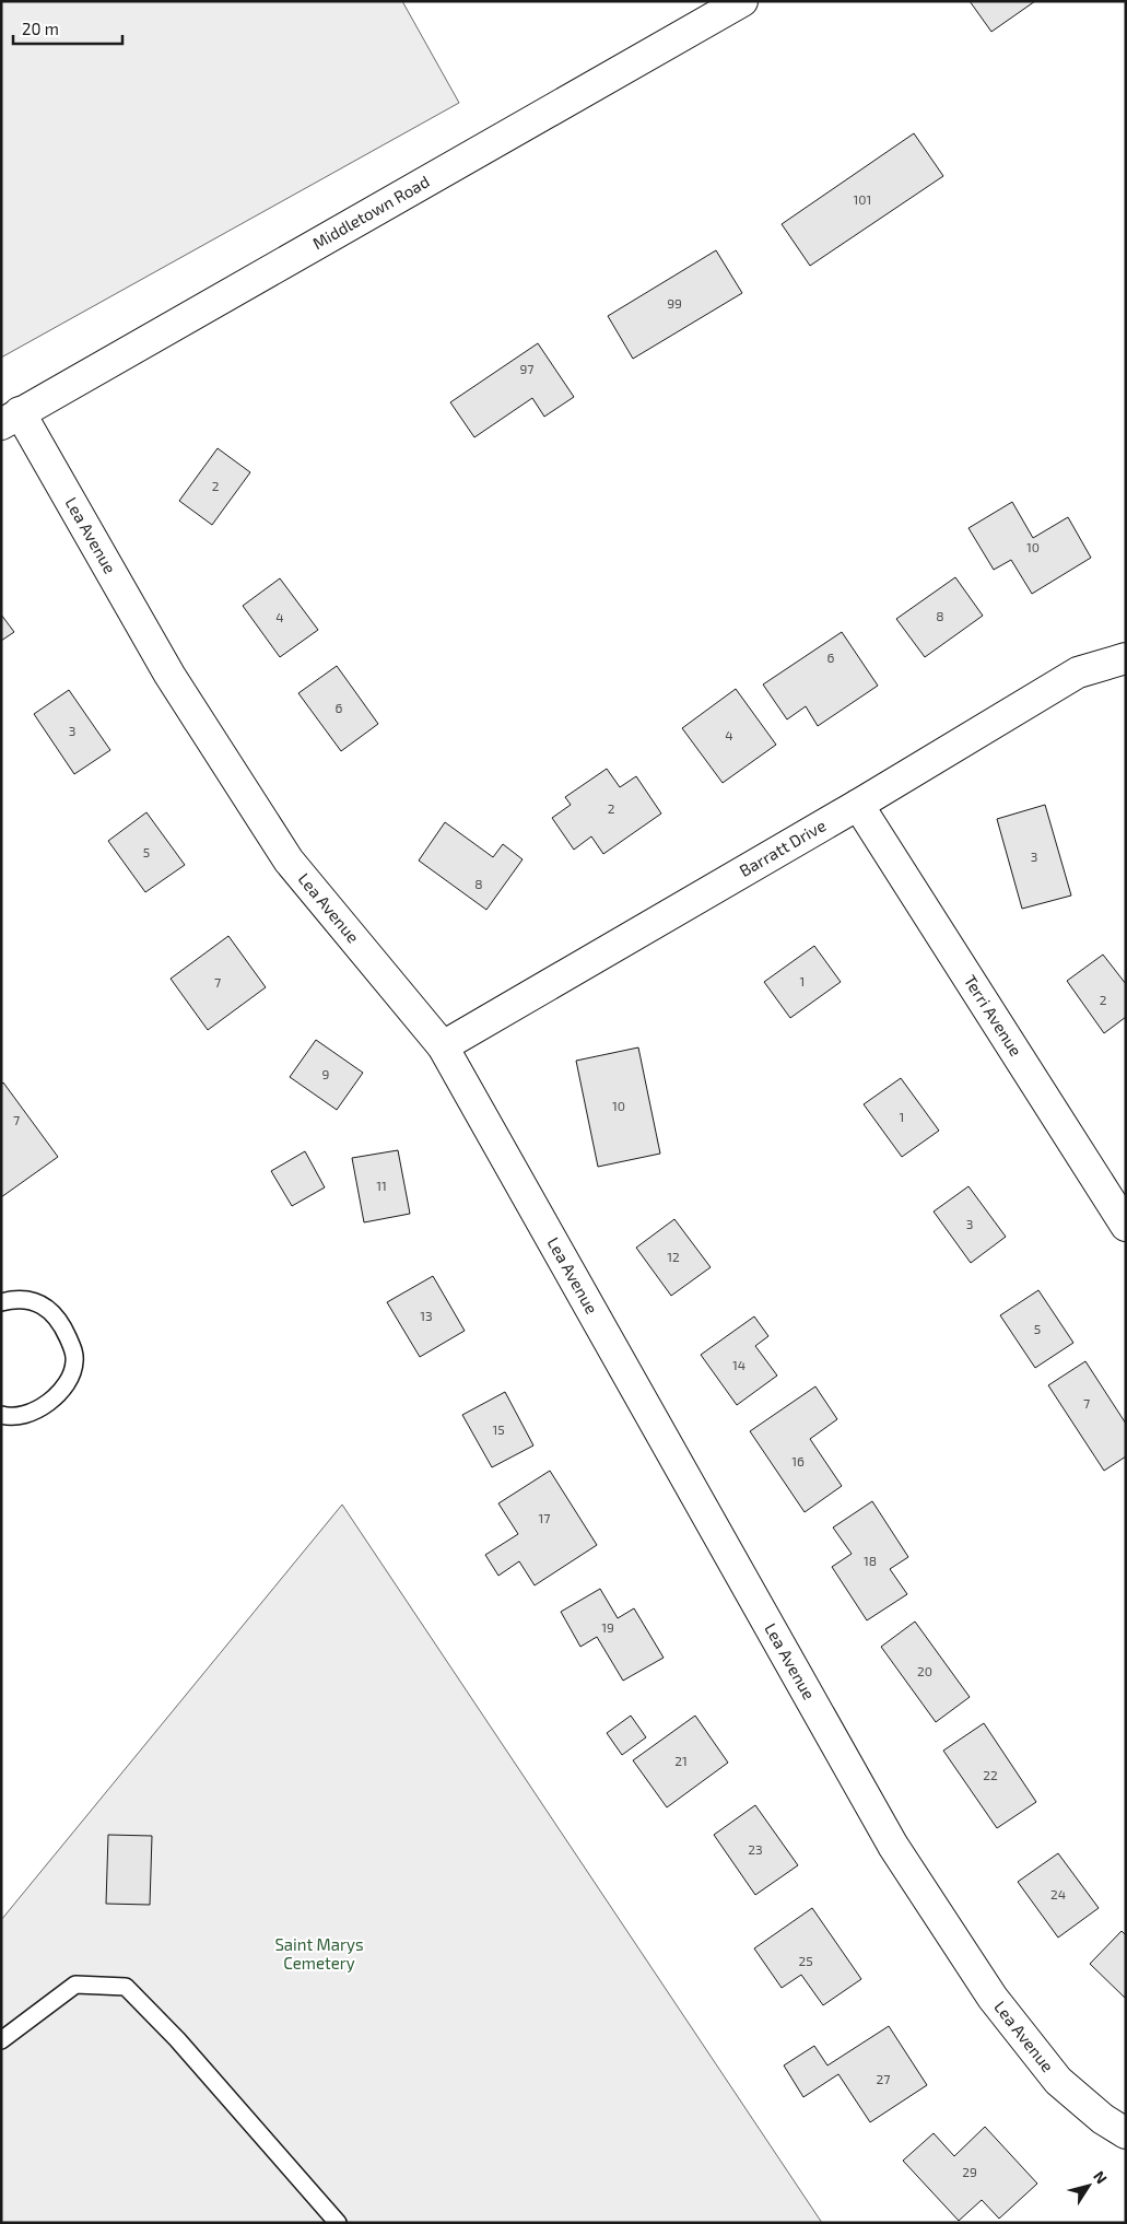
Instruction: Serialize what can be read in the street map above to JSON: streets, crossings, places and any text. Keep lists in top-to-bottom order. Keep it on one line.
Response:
{"streets":{"street":["Middletown Road","Lea Avenue","Barratt Drive","Terri Avenue"]},"crossings":[["Middletown Road","Lea Avenue"],["Lea Avenue","Barratt Drive"],["Barratt Drive","Terri Avenue"]],"parks":["Saint Marys Cemetery"],"house_numbers":["101","99","97","2","10","8","4","6","6","3","4","2","5","3","8","1","7","2","9","10","1","7","11","3","12","13","5","14","7","15","16","17","18","19","20","21","22","23","24","25","27","29"],"scale_bar":"20 m","north":"top right"}
